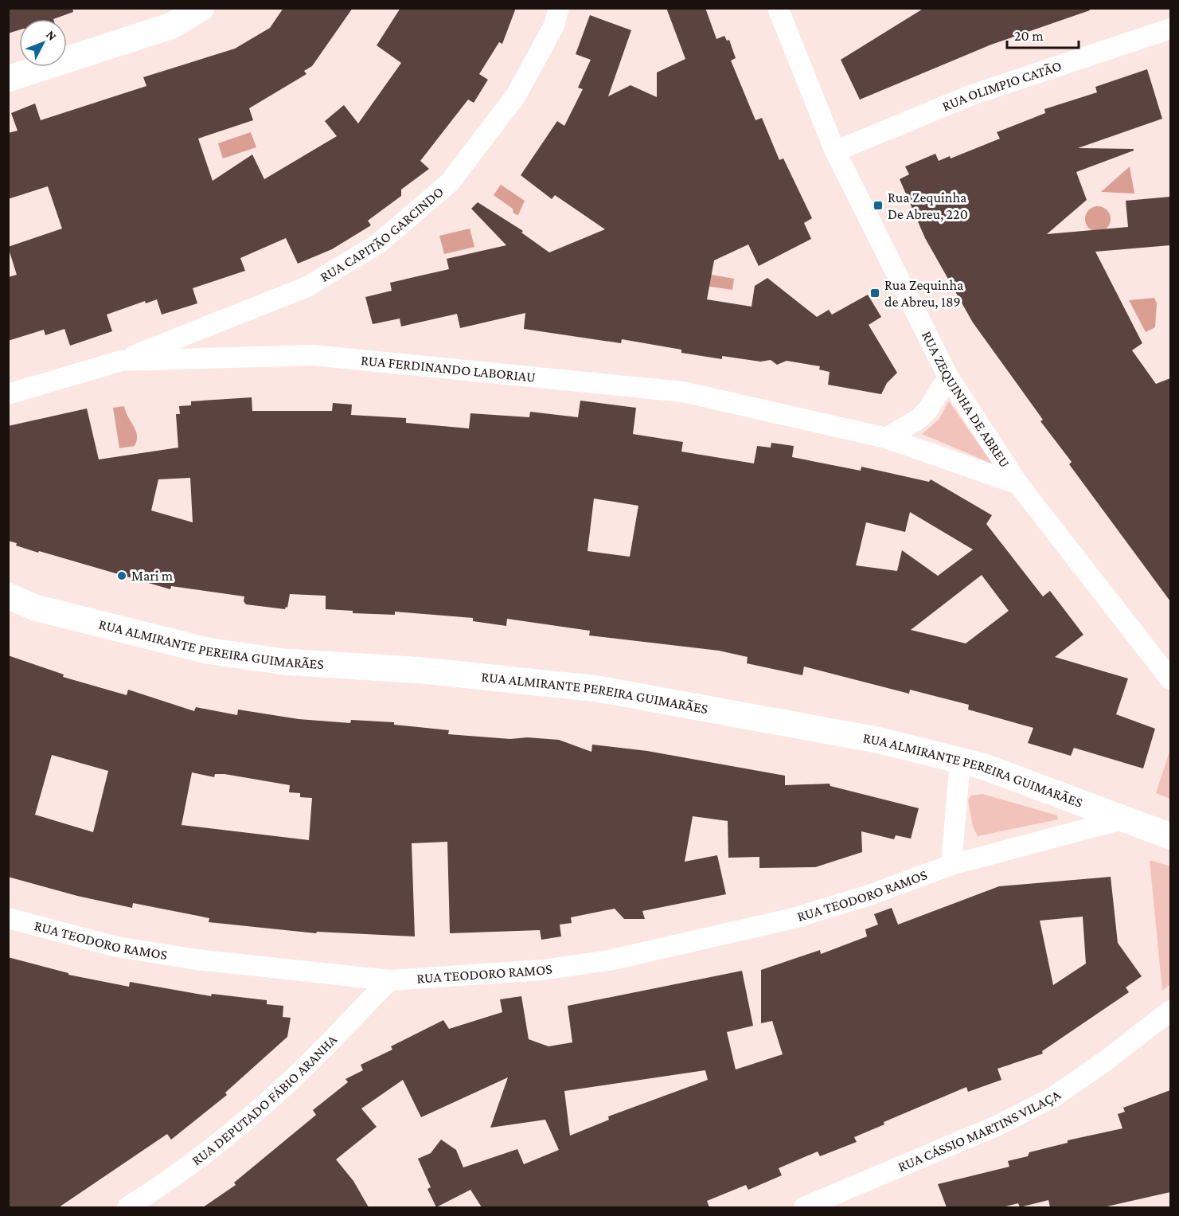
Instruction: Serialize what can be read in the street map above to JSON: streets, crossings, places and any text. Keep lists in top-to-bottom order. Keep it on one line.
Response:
{"streets":{"main road":["RUA ALMIRANTE PEREIRA GUIMARÃES"],"street":["RUA OLIMPIO CATÃO","RUA CAPITÃO GARCINDO","RUA FERDINANDO LABORIAU","RUA ZEQUINHA DE ABREU","RUA TEODORO RAMOS","RUA DEPUTADO FÁBIO ARANHA","RUA CÁSSIO MARTINS VILAÇA"]},"crossings":[["RUA OLIMPIO CATÃO","RUA ZEQUINHA DE ABREU"],["RUA CAPITÃO GARCINDO","RUA FERDINANDO LABORIAU"],["RUA FERDINANDO LABORIAU","RUA ZEQUINHA DE ABREU"],["RUA ALMIRANTE PEREIRA GUIMARÃES","RUA TEODORO RAMOS"],["RUA TEODORO RAMOS","RUA DEPUTADO FÁBIO ARANHA"]],"places":{"transit":["Rua Zequinha De Abreu, 220","Rua Zequinha de Abreu, 189"],"other":["Mari m"]},"scale_bar":"20 m","north":"top right"}
